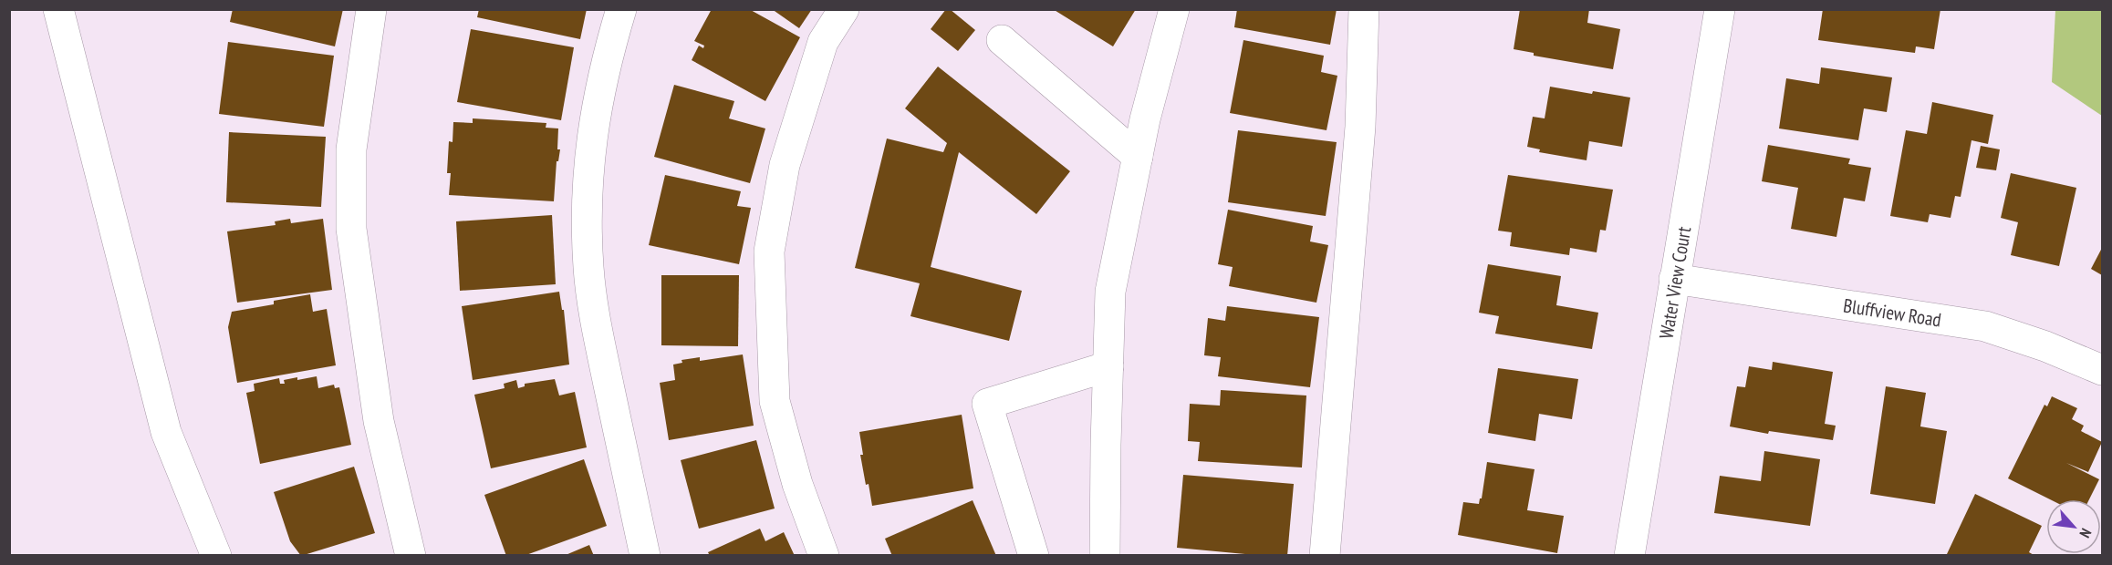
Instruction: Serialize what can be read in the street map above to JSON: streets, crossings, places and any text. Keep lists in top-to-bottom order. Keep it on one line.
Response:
{"streets":{"street":["Water View Court","Bluffview Road"]},"crossings":[["Water View Court","Bluffview Road"]],"north":"bottom right"}
